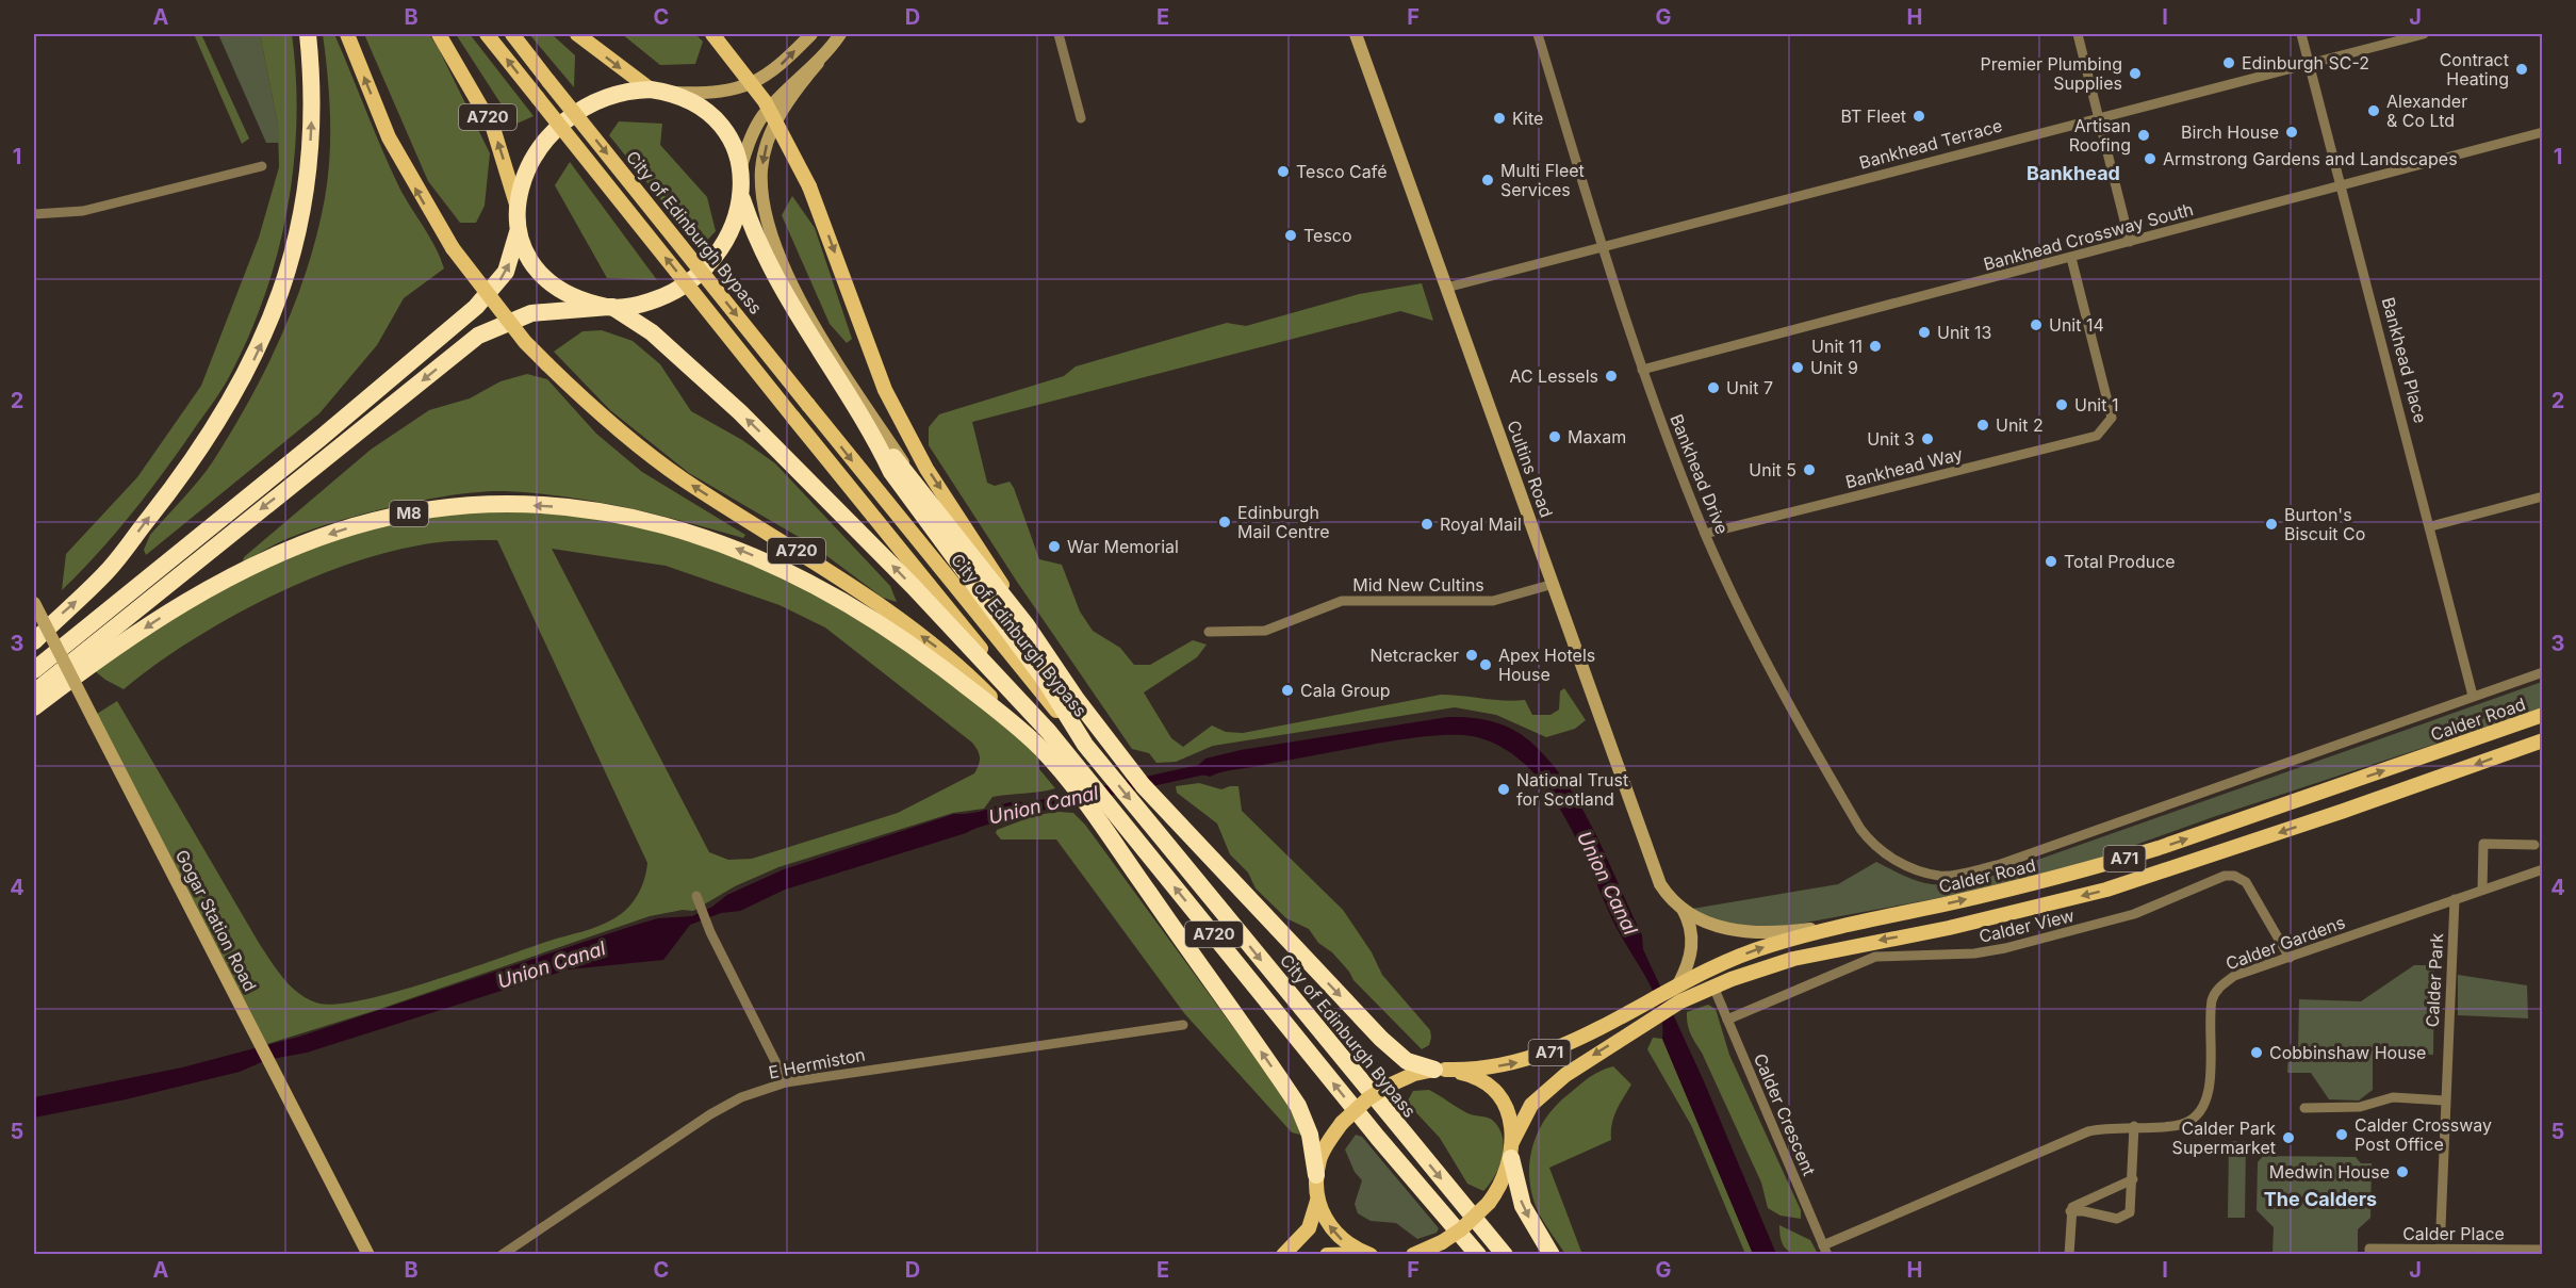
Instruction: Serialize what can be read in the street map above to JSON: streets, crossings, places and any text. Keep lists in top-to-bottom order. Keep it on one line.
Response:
{"streets":{"highway":["A720","City of Edinburgh Bypass","M8"],"main road":["Calder Road","A71"],"street":["Bankhead Terrace","Bankhead Crossway South","Bankhead Place","Bankhead Way","Cultins Road","Bankhead Drive","Mid New Cultins","Gogar Station Road","Calder View","Calder Gardens","Calder Park","E Hermiston","Calder Crescent","Calder Place"]},"crossings":[["A720","M8"],["A720","A71"],["Bankhead Terrace","Bankhead Place"],["Bankhead Terrace","Cultins Road"],["Bankhead Terrace","Bankhead Drive"],["Bankhead Crossway South","Bankhead Place"],["Bankhead Crossway South","Bankhead Way"],["Bankhead Crossway South","Bankhead Drive"],["Bankhead Place","Calder Road"],["Bankhead Way","Bankhead Drive"],["Cultins Road","Mid New Cultins"],["Cultins Road","Calder Road"],["Bankhead Drive","Calder Road"],["Calder Road","A71"],["A71","Calder Crescent"],["Calder View","Calder Gardens"],["Calder View","Calder Crescent"],["Calder Gardens","Calder Park"],["Calder Gardens","Calder Crescent"]],"districts":["Bankhead","The Calders"],"water":["Union Canal"],"places":["Edinburgh SC-2","Contract Heating","Premier Plumbing Supplies","Alexander & Co Ltd","BT Fleet","Kite","Birch House","Artisan Roofing","Armstrong Gardens and Landscapes","Tesco Café","Multi Fleet Services","Tesco","Unit 14","Unit 13","Unit 11","Unit 9","AC Lessels","Unit 7","Unit 1","Unit 2","Maxam","Unit 3","Unit 5","Edinburgh Mail Centre","Royal Mail","Burton's Biscuit Co","War Memorial","Total Produce","Netcracker","Apex Hotels House","Cala Group","National Trust for Scotland","Cobbinshaw House","Calder Crossway Post Office","Calder Park Supermarket","Medwin House"],"grid":{"columns":["A","B","C","D","E","F","G","H","I","J"],"rows":["1","2","3","4","5"]}}
